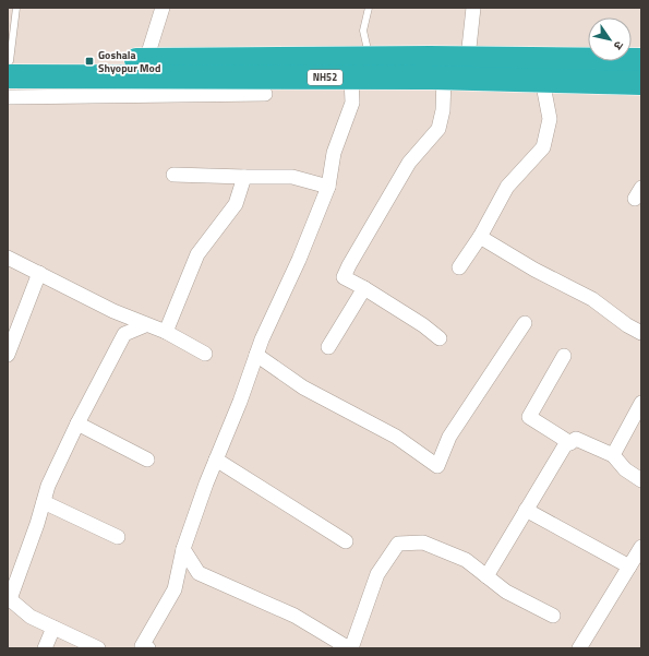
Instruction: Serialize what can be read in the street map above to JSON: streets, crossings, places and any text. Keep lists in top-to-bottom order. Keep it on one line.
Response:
{"streets":{"highway":["NH52"]},"places":{"transit":["Goshala Shyopur Mod"]},"north":"bottom right"}
